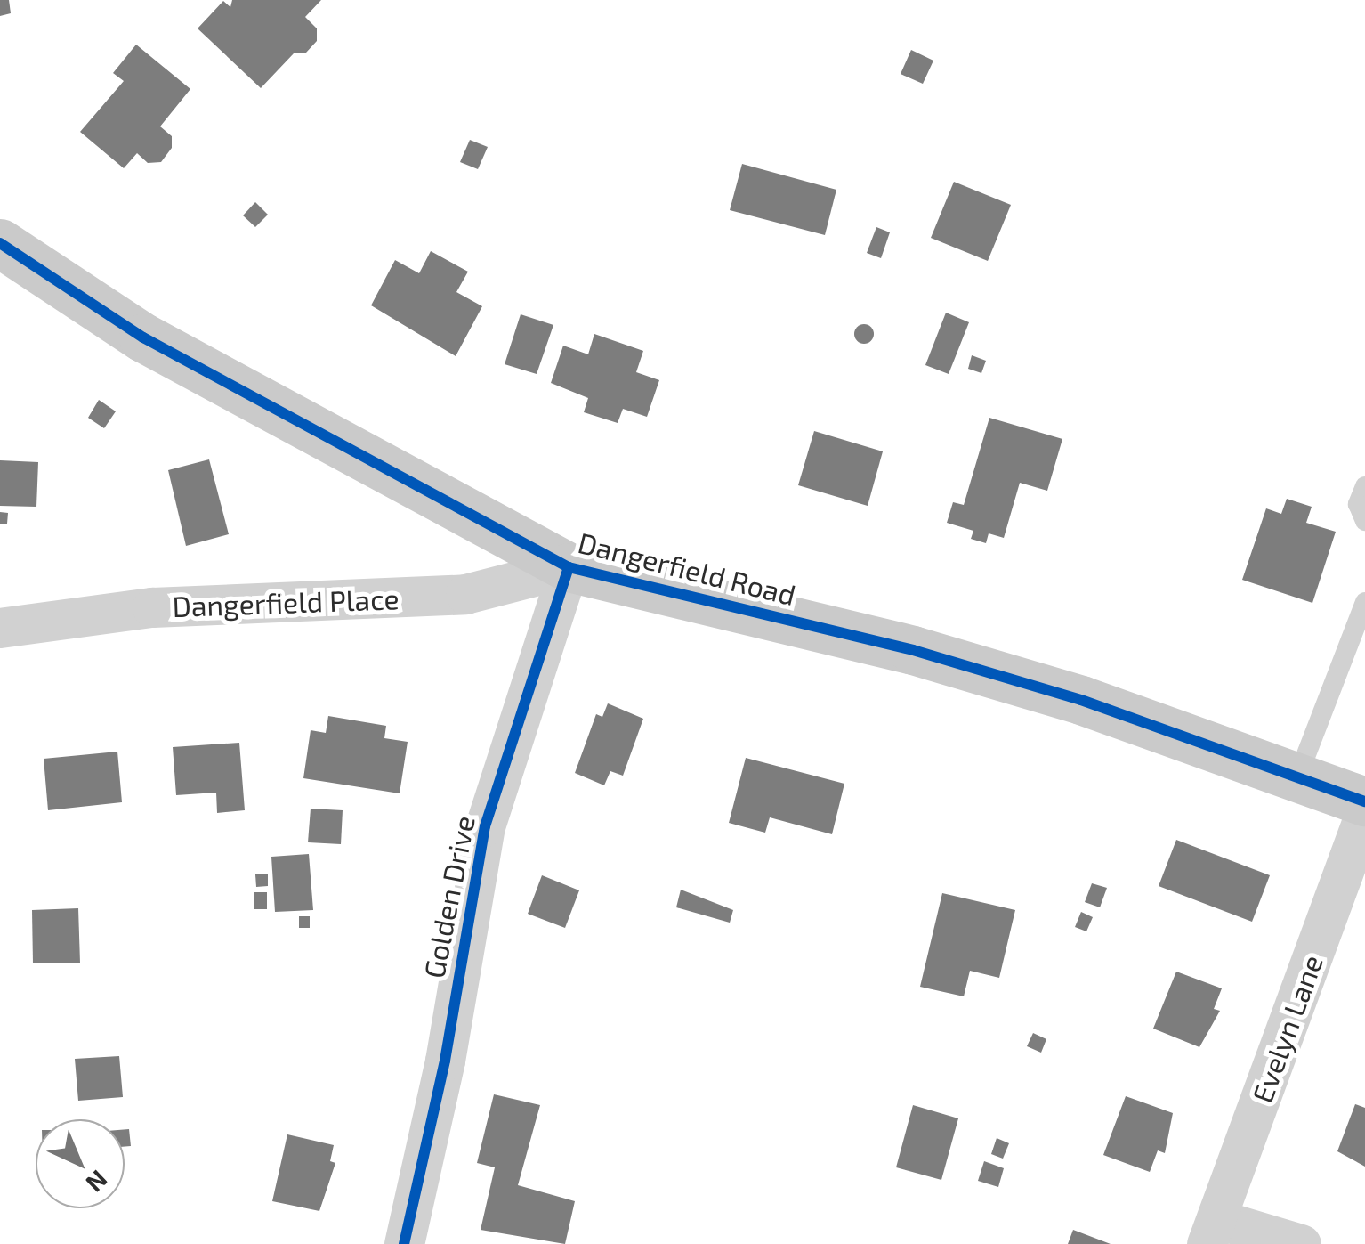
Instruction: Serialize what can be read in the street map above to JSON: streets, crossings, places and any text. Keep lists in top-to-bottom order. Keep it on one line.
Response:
{"streets":{"street":["Dangerfield Road","Dangerfield Place","Golden Drive","Evelyn Lane"]},"crossings":[["Dangerfield Road","Dangerfield Place"],["Dangerfield Road","Golden Drive"],["Dangerfield Place","Golden Drive"]],"north":"bottom right"}
